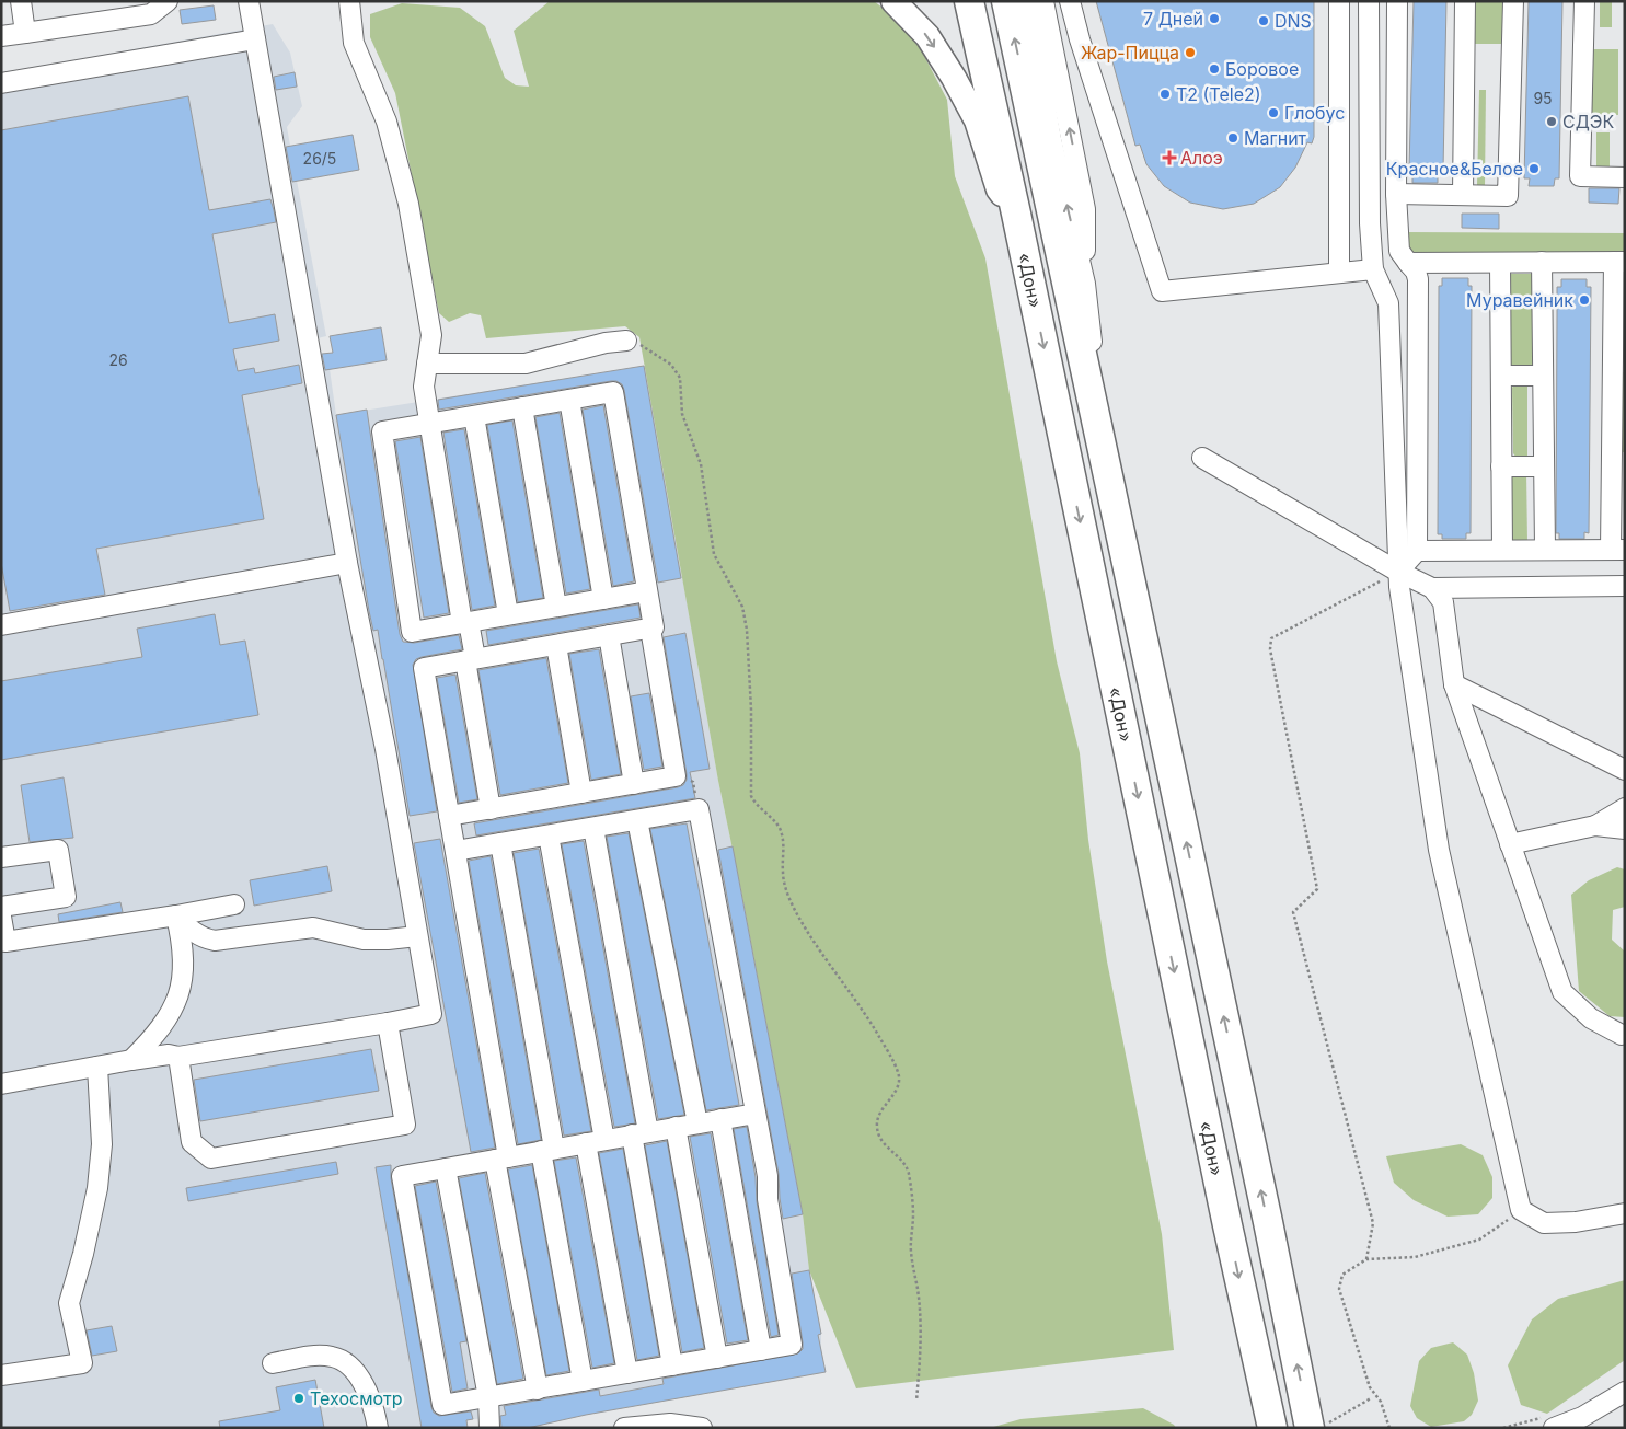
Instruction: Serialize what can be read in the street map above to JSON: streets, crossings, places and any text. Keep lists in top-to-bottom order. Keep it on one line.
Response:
{"streets":{"highway":["«Дон»"]},"places":{"other":["7 Дней","DNS","Жар-Пицца","Боровое","T2 (Tele2)","Глобус","СДЭК","Магнит","Красное&Белое","Муравейник","Техосмотр"],"health":["Алоэ"]},"house_numbers":["95","26/5","26"]}
